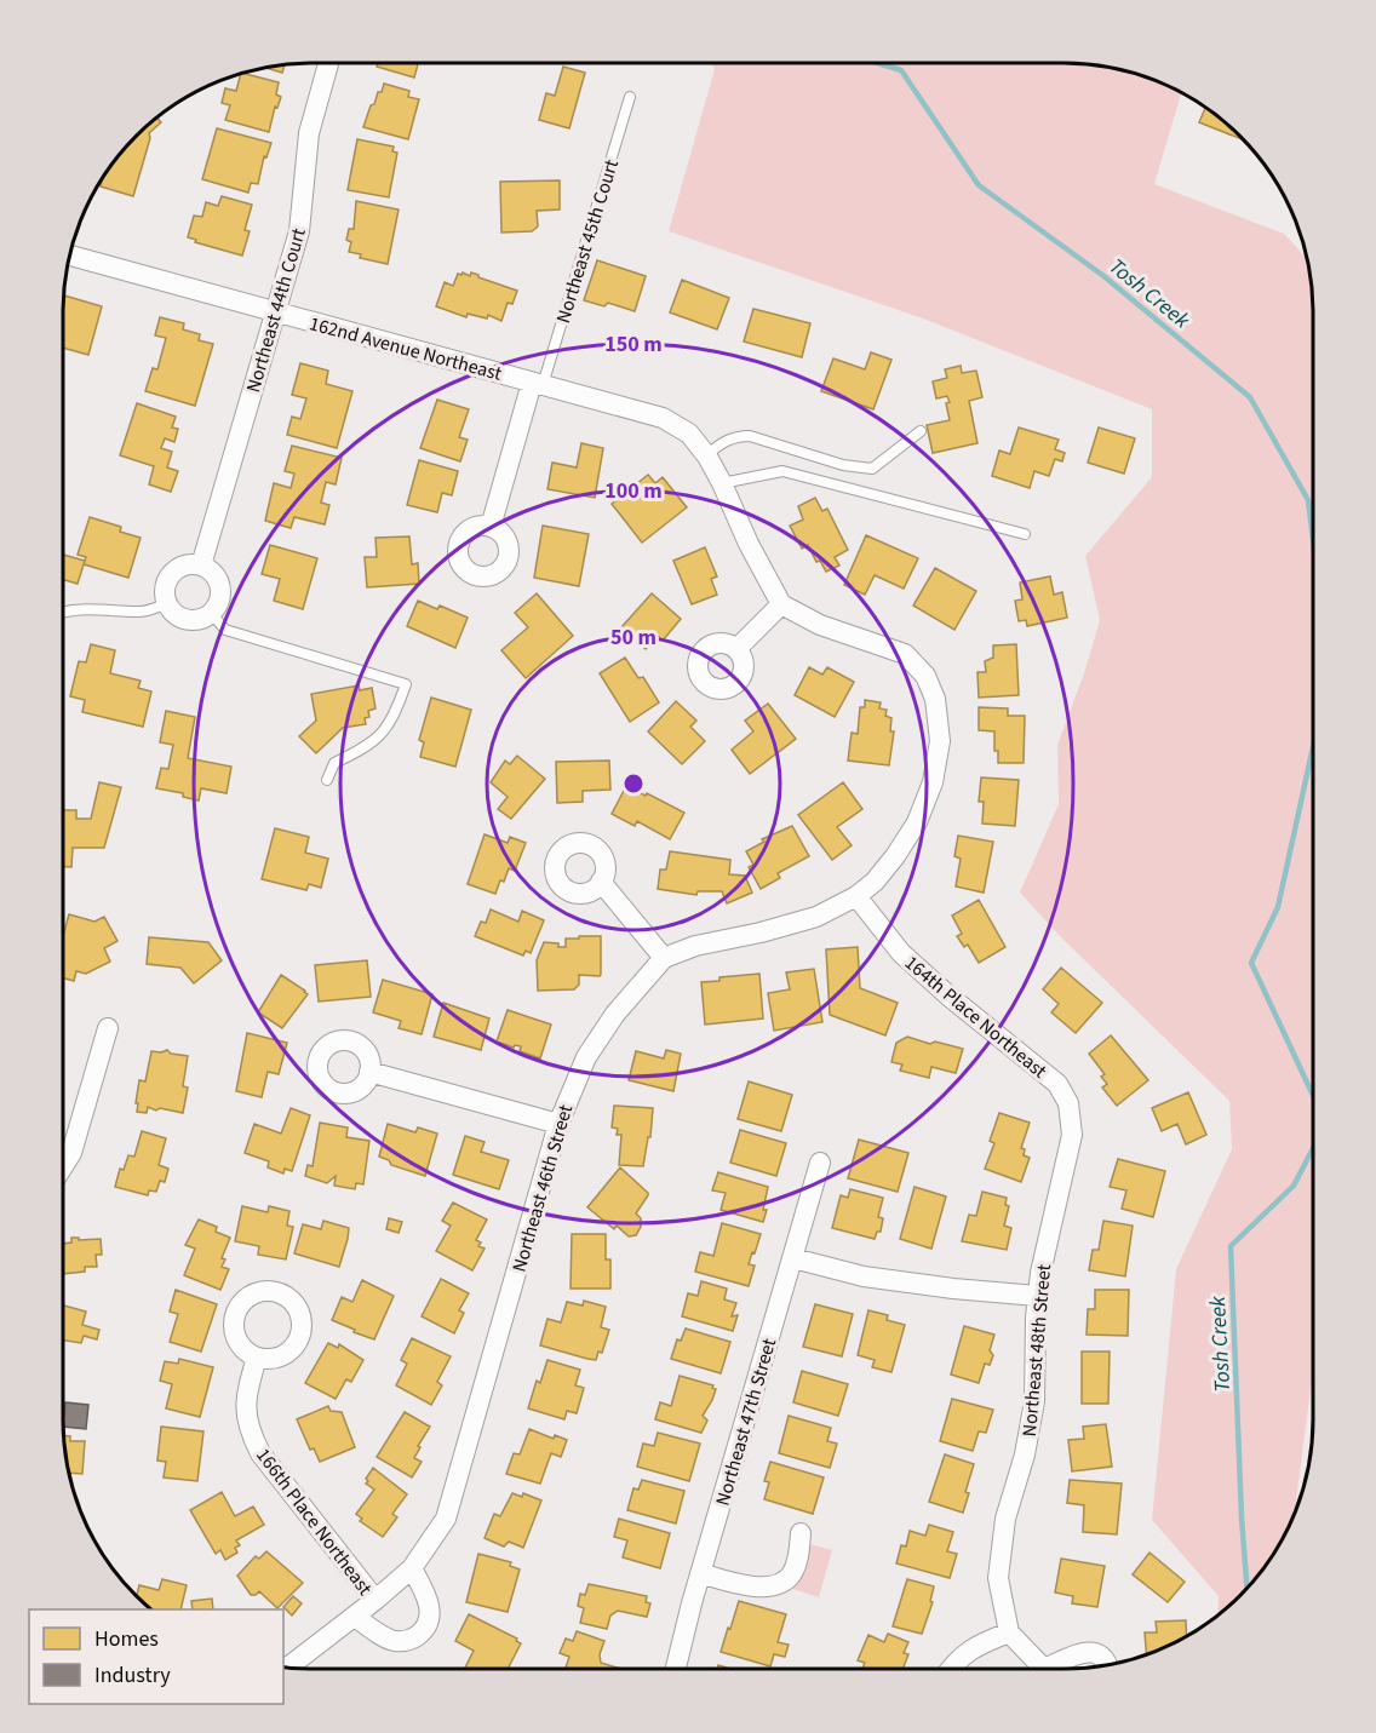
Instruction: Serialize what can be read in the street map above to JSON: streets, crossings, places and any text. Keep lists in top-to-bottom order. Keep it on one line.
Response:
{"streets":{"street":["Northeast 45th Court","Northeast 44th Court","162nd Avenue Northeast","164th Place Northeast","Northeast 46th Street","Northeast 48th Street","Northeast 47th Street","166th Place Northeast"]},"crossings":[["Northeast 45th Court","162nd Avenue Northeast"],["Northeast 44th Court","162nd Avenue Northeast"],["164th Place Northeast","Northeast 46th Street"],["164th Place Northeast","Northeast 48th Street"],["Northeast 46th Street","166th Place Northeast"]],"water":["Tosh Creek"],"legend":["Homes","Industry"],"rings":["150 m","100 m","50 m"]}
